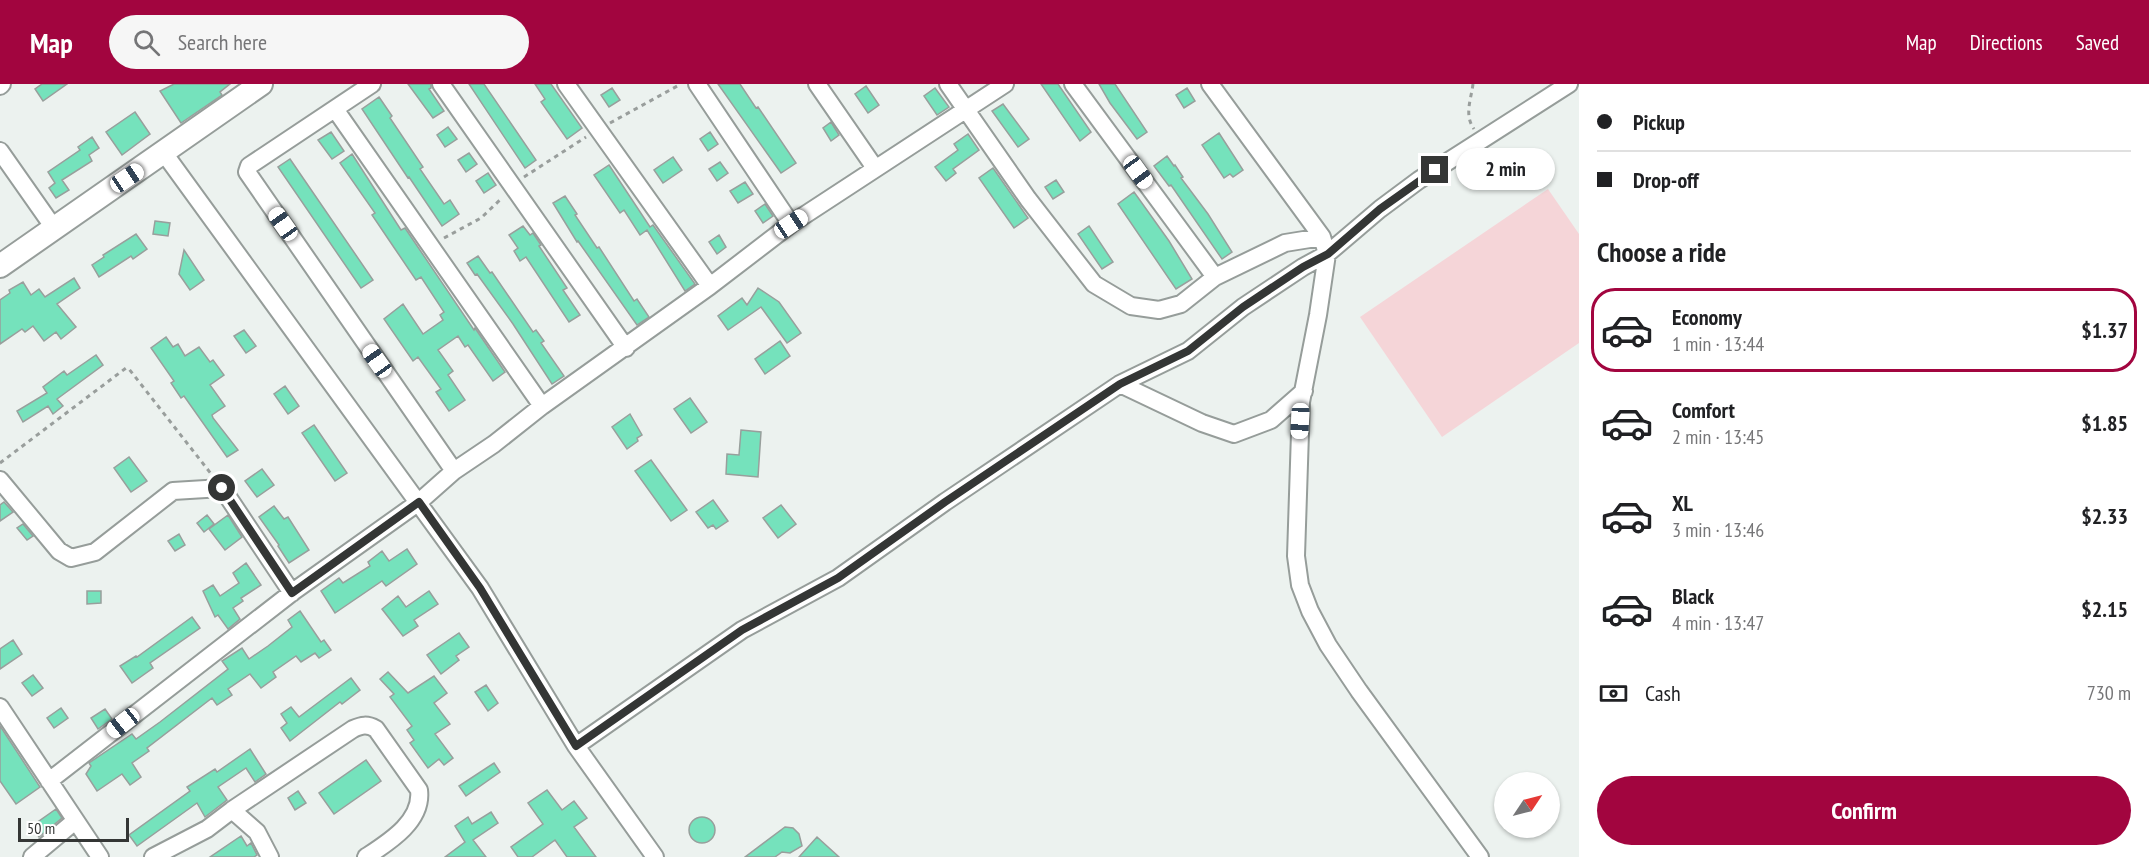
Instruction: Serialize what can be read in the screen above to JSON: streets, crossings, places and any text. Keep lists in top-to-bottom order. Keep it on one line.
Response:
{"scale_bar":"50 m","north":"top right","page":{"header":"Map","search":"Search here","nav":["Map","Directions","Saved"],"banner":["Pickup","Drop-off"],"bubble":"2 min","heading":"Choose a ride","list":[{"name":"Economy","note":"1 min · 13:44","value":"$1.37"},{"name":"Comfort","note":"2 min · 13:45","value":"$1.85"},{"name":"XL","note":"3 min · 13:46","value":"$2.33"},{"name":"Black","note":"4 min · 13:47","value":"$2.15"}],"pay":["Cash","730 m"],"buttons":"Confirm","scale":"50 m"}}
